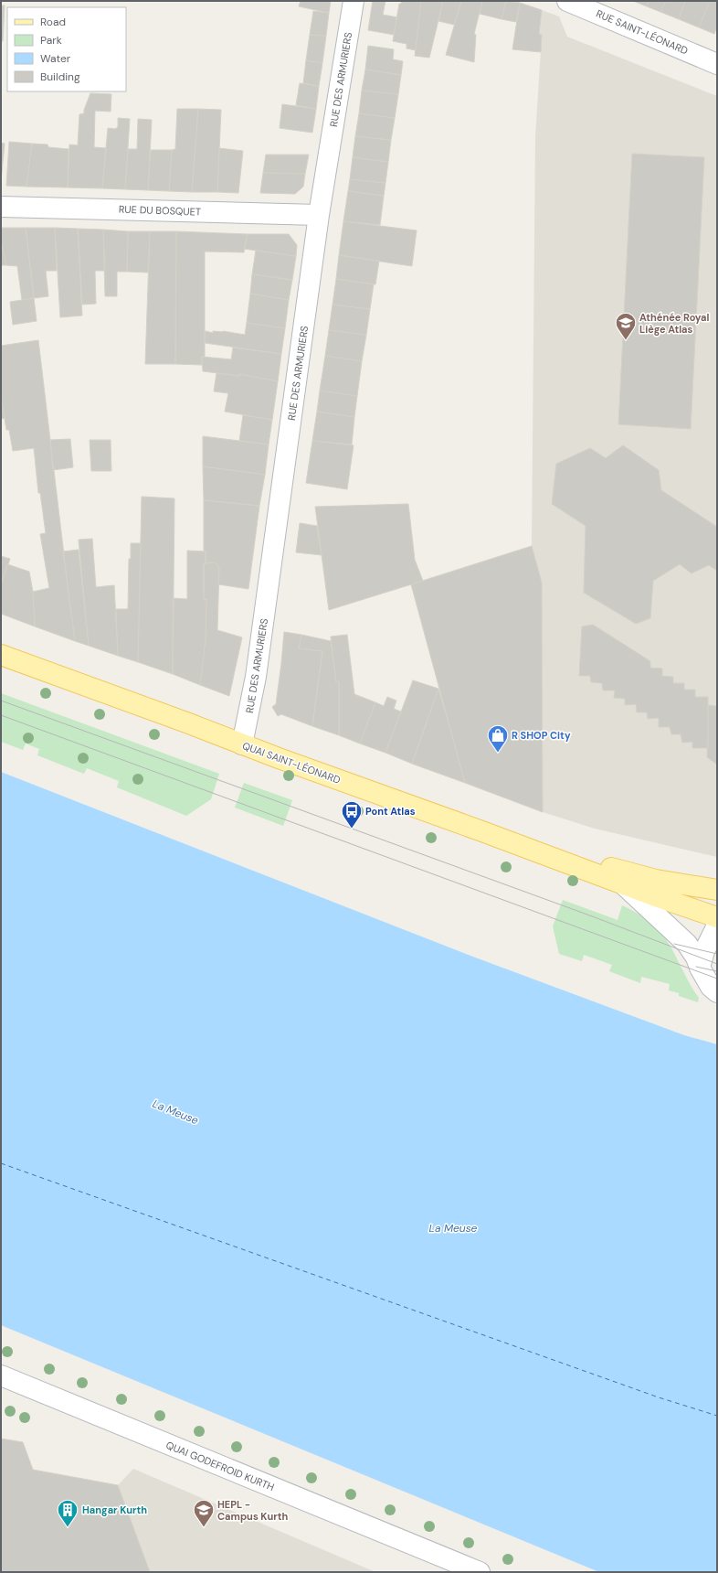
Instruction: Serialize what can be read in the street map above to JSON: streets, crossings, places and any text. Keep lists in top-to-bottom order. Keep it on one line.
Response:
{"streets":{"main road":["QUAI SAINT-LÉONARD"],"street":["RUE SAINT-LÉONARD","RUE DES ARMURIERS","RUE DU BOSQUET","QUAI GODEFROID KURTH"]},"crossings":[["RUE DES ARMURIERS","RUE DU BOSQUET"],["RUE DES ARMURIERS","QUAI SAINT-LÉONARD"]],"water":["La Meuse"],"places":{"school or university":["Athénée Royal Liège Atlas","HEPL - Campus Kurth"],"shop":["R SHOP City"],"bus stop":["Pont Atlas"],"building":["Hangar Kurth"]},"legend":["Road","Park","Water","Building"]}
